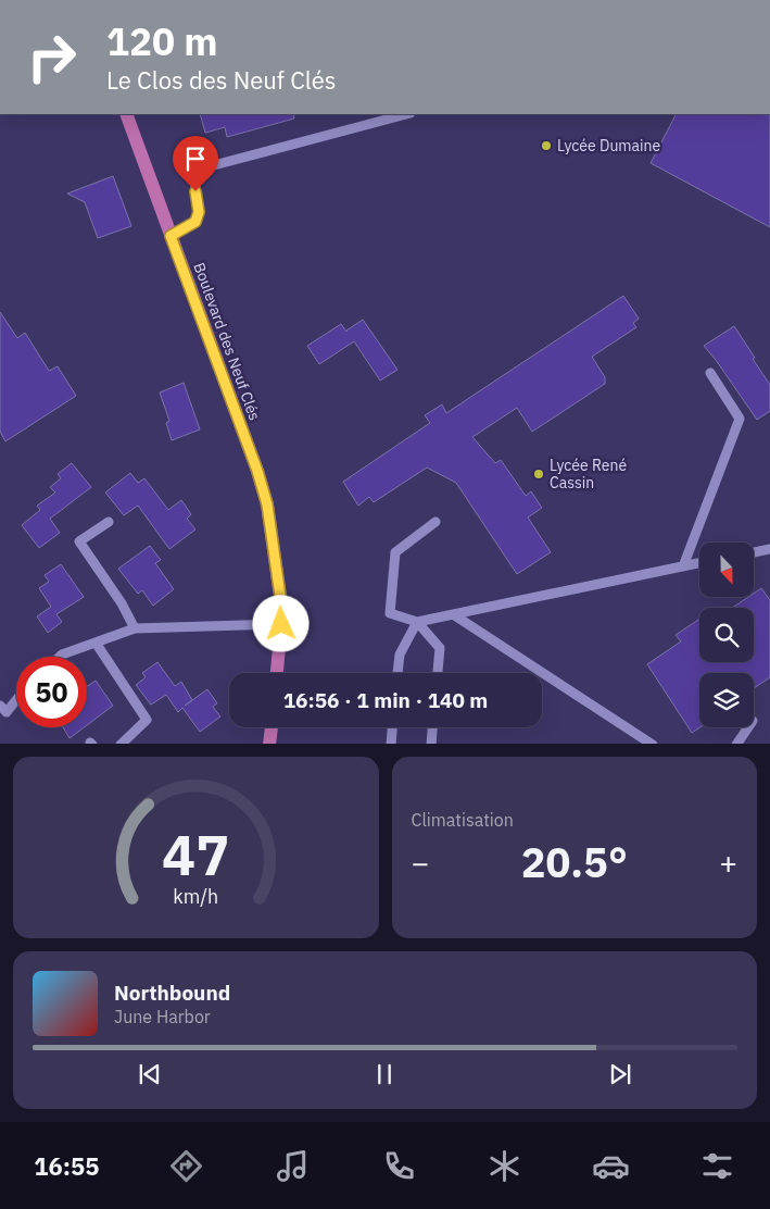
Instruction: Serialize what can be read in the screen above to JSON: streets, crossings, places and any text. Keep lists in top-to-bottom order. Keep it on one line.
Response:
{"streets":{"main road":["Boulevard des Neuf Clés"]},"places":["Lycée Dumaine","Lycée René Cassin"],"north":"bottom","page":{"turn":["120 m","Le Clos des Neuf Clés"],"limit":"50","trip":"16:56 · 1 min · 140 m","tile":"Climatisation","heat":["−","20.5°","+"],"song":["Northbound","June Harbor"],"tabs":"16:55","gauge":["47","km/h"]}}
